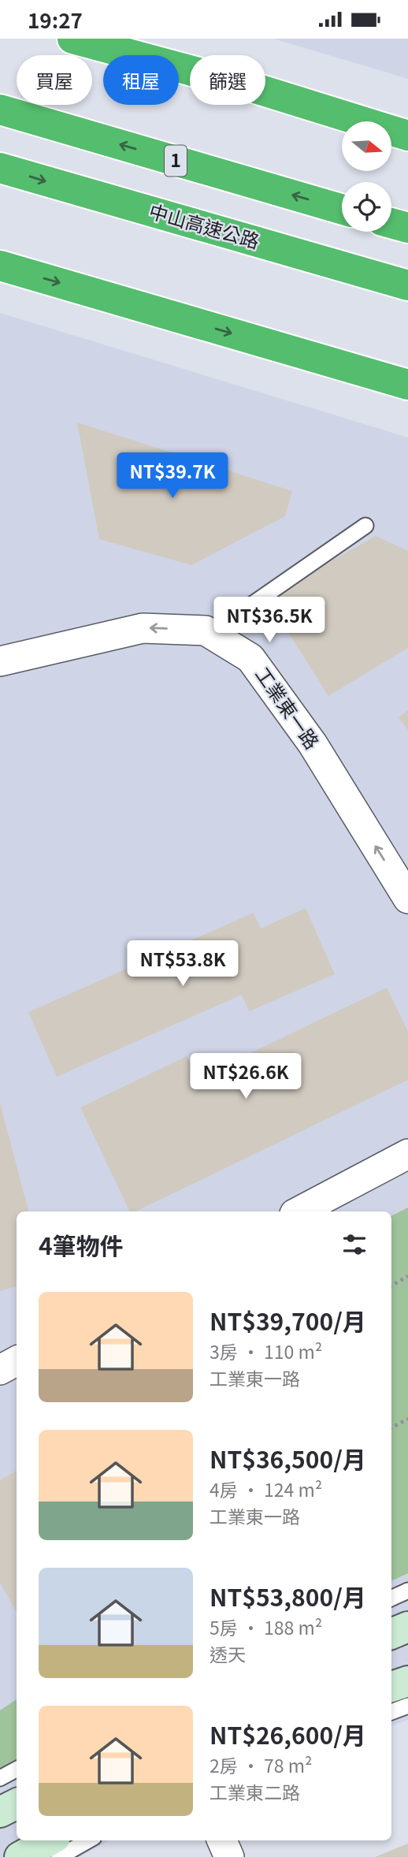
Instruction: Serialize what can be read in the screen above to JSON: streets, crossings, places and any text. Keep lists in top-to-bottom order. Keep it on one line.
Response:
{"streets":{"highway":["1","中山高速公路"],"street":["工業東一路"]},"one_way":["工業東一路"],"north":"right","page":{"status":"19:27","chip":["買屋","租屋","篩選"],"price":["NT$39.7K","NT$36.5K","NT$53.8K","NT$26.6K"],"heading":"4筆物件","list":[{"name":"NT$39,700/月","note":"3房 · 110 m² · 工業東一路"},{"name":"NT$36,500/月","note":"4房 · 124 m² · 工業東一路"},{"name":"NT$53,800/月","note":"5房 · 188 m² · 透天"},{"name":"NT$26,600/月","note":"2房 · 78 m² · 工業東二路"}]}}
